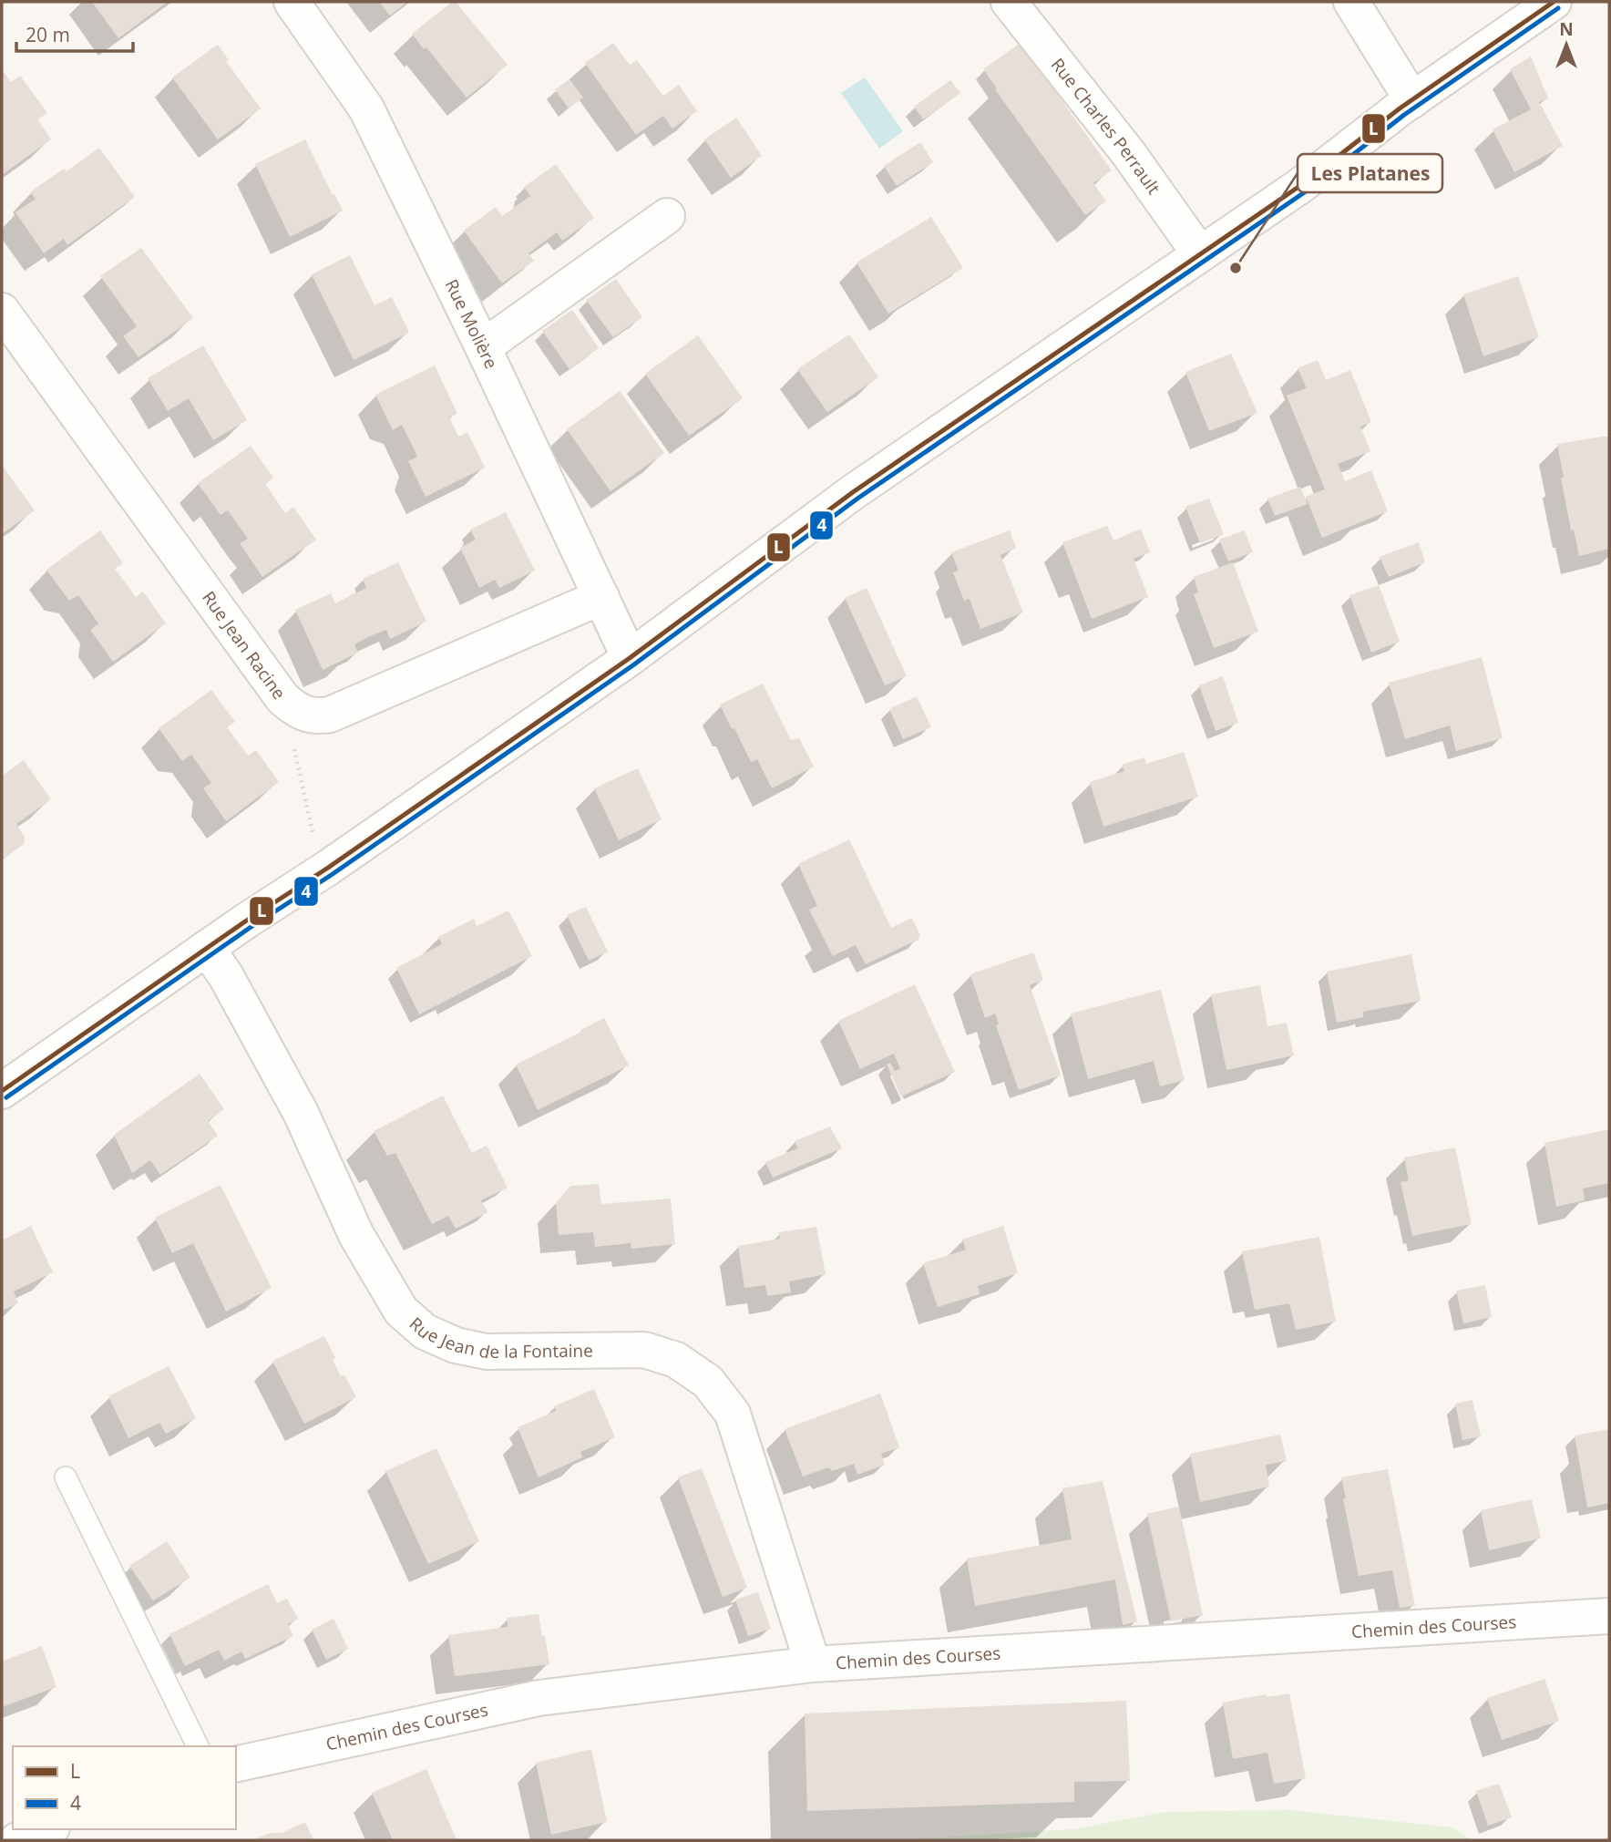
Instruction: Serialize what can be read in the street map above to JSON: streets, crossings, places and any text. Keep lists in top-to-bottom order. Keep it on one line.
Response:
{"streets":{"street":["Rue Charles Perrault","Rue Molière","Rue Jean Racine","Rue Jean de la Fontaine","Chemin des Courses"]},"crossings":[["Rue Molière","Rue Jean Racine"],["Rue Jean de la Fontaine","Chemin des Courses"]],"places":["Les Platanes"],"lines":["transit line L","transit line 4"],"legend":["L","4"],"scale_bar":"20 m","north":"top"}
